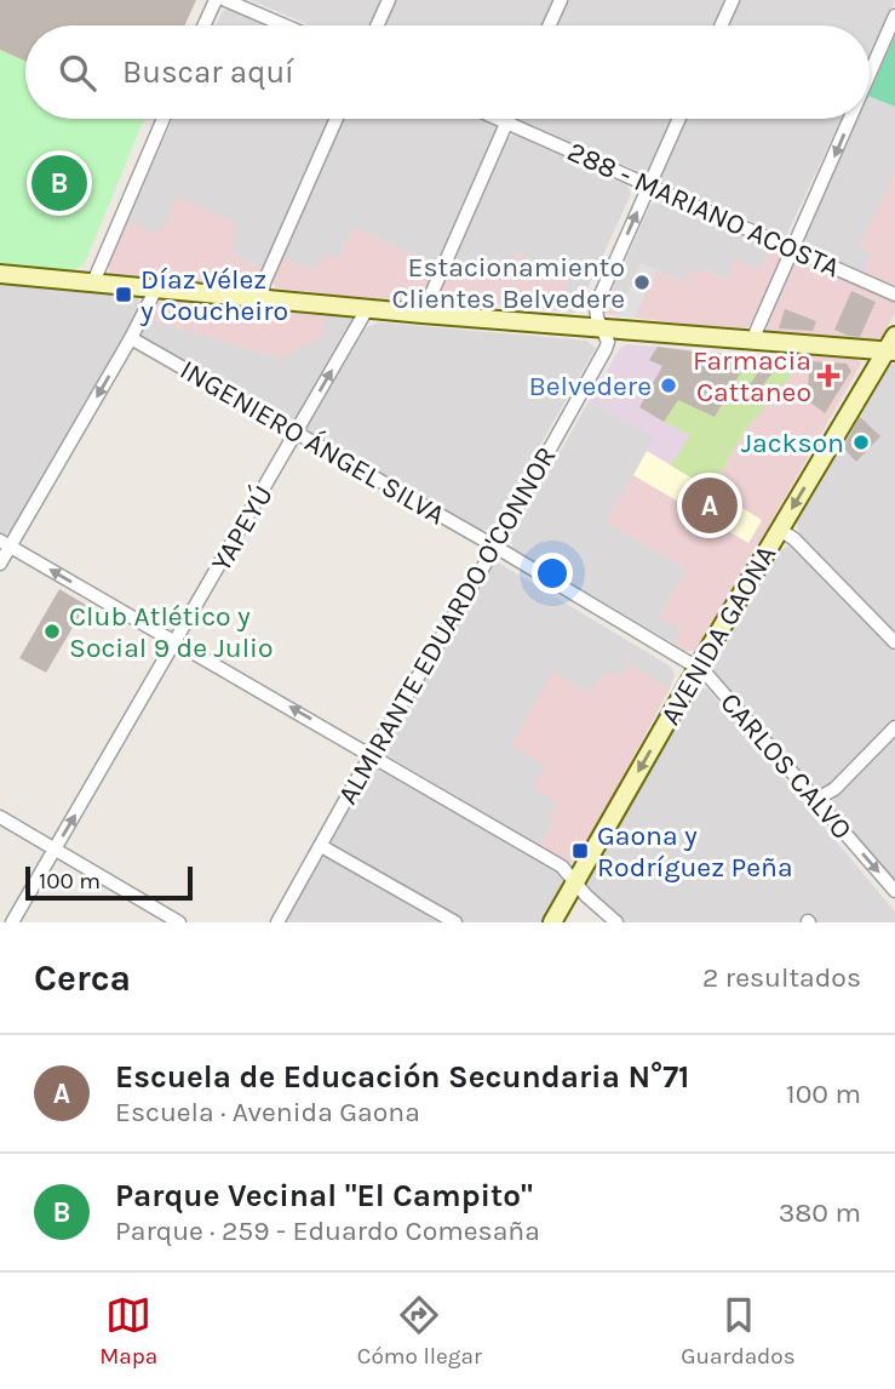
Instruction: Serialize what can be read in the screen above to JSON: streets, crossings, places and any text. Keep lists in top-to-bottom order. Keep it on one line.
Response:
{"streets":{"main road":["AVENIDA GAONA"],"street":["288 - MARIANO ACOSTA","INGENIERO ÁNGEL SILVA","YAPEYÚ","ALMIRANTE EDUARDO O'CONNOR","CARLOS CALVO"]},"crossings":[["288 - MARIANO ACOSTA","ALMIRANTE EDUARDO O'CONNOR"],["INGENIERO ÁNGEL SILVA","YAPEYÚ"],["INGENIERO ÁNGEL SILVA","ALMIRANTE EDUARDO O'CONNOR"],["INGENIERO ÁNGEL SILVA","CARLOS CALVO"],["ALMIRANTE EDUARDO O'CONNOR","CARLOS CALVO"],["AVENIDA GAONA","CARLOS CALVO"]],"one_way":["YAPEYÚ","AVENIDA GAONA"],"places":{"other":["Estacionamiento Clientes Belvedere","Belvedere","Jackson","Club Atlético y Social 9 de Julio"],"transit":["Díaz Vélez y Coucheiro","Gaona y Rodríguez Peña"],"health":["Farmacia Cattaneo"]},"scale_bar":"100 m","page":{"search":"Buscar aquí","pins":["B","A"],"scale":"100 m","heading":["Cerca","2 resultados"],"list":[{"mark":"A","name":"Escuela de Educación Secundaria N°71","note":"Escuela · Avenida Gaona","value":"100 m"},{"mark":"B","name":"Parque Vecinal \"El Campito\"","note":"Parque · 259 - Eduardo Comesaña","value":"380 m"}],"nav":["Mapa","Cómo llegar","Guardados"]}}
